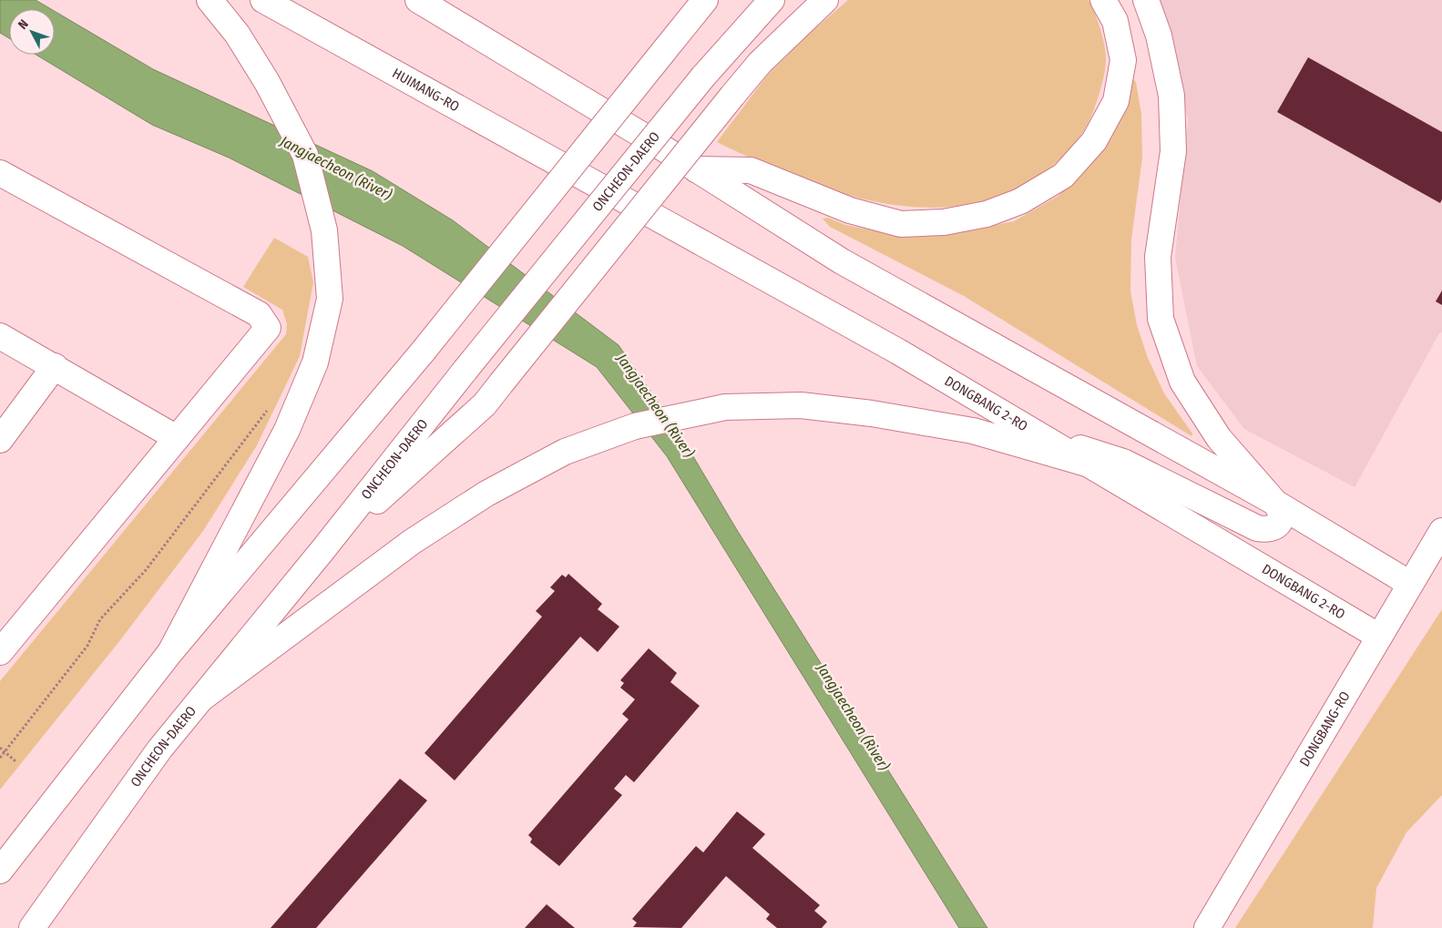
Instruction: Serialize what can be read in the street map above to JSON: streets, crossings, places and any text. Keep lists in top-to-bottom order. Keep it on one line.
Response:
{"streets":{"main road":["HUIMANG-RO","ONCHEON-DAERO","DONGBANG 2-RO","DONGBANG-RO"]},"crossings":[["HUIMANG-RO","DONGBANG 2-RO"],["DONGBANG 2-RO","DONGBANG-RO"]],"water":["Jangjaecheon (River)"],"north":"top left"}
